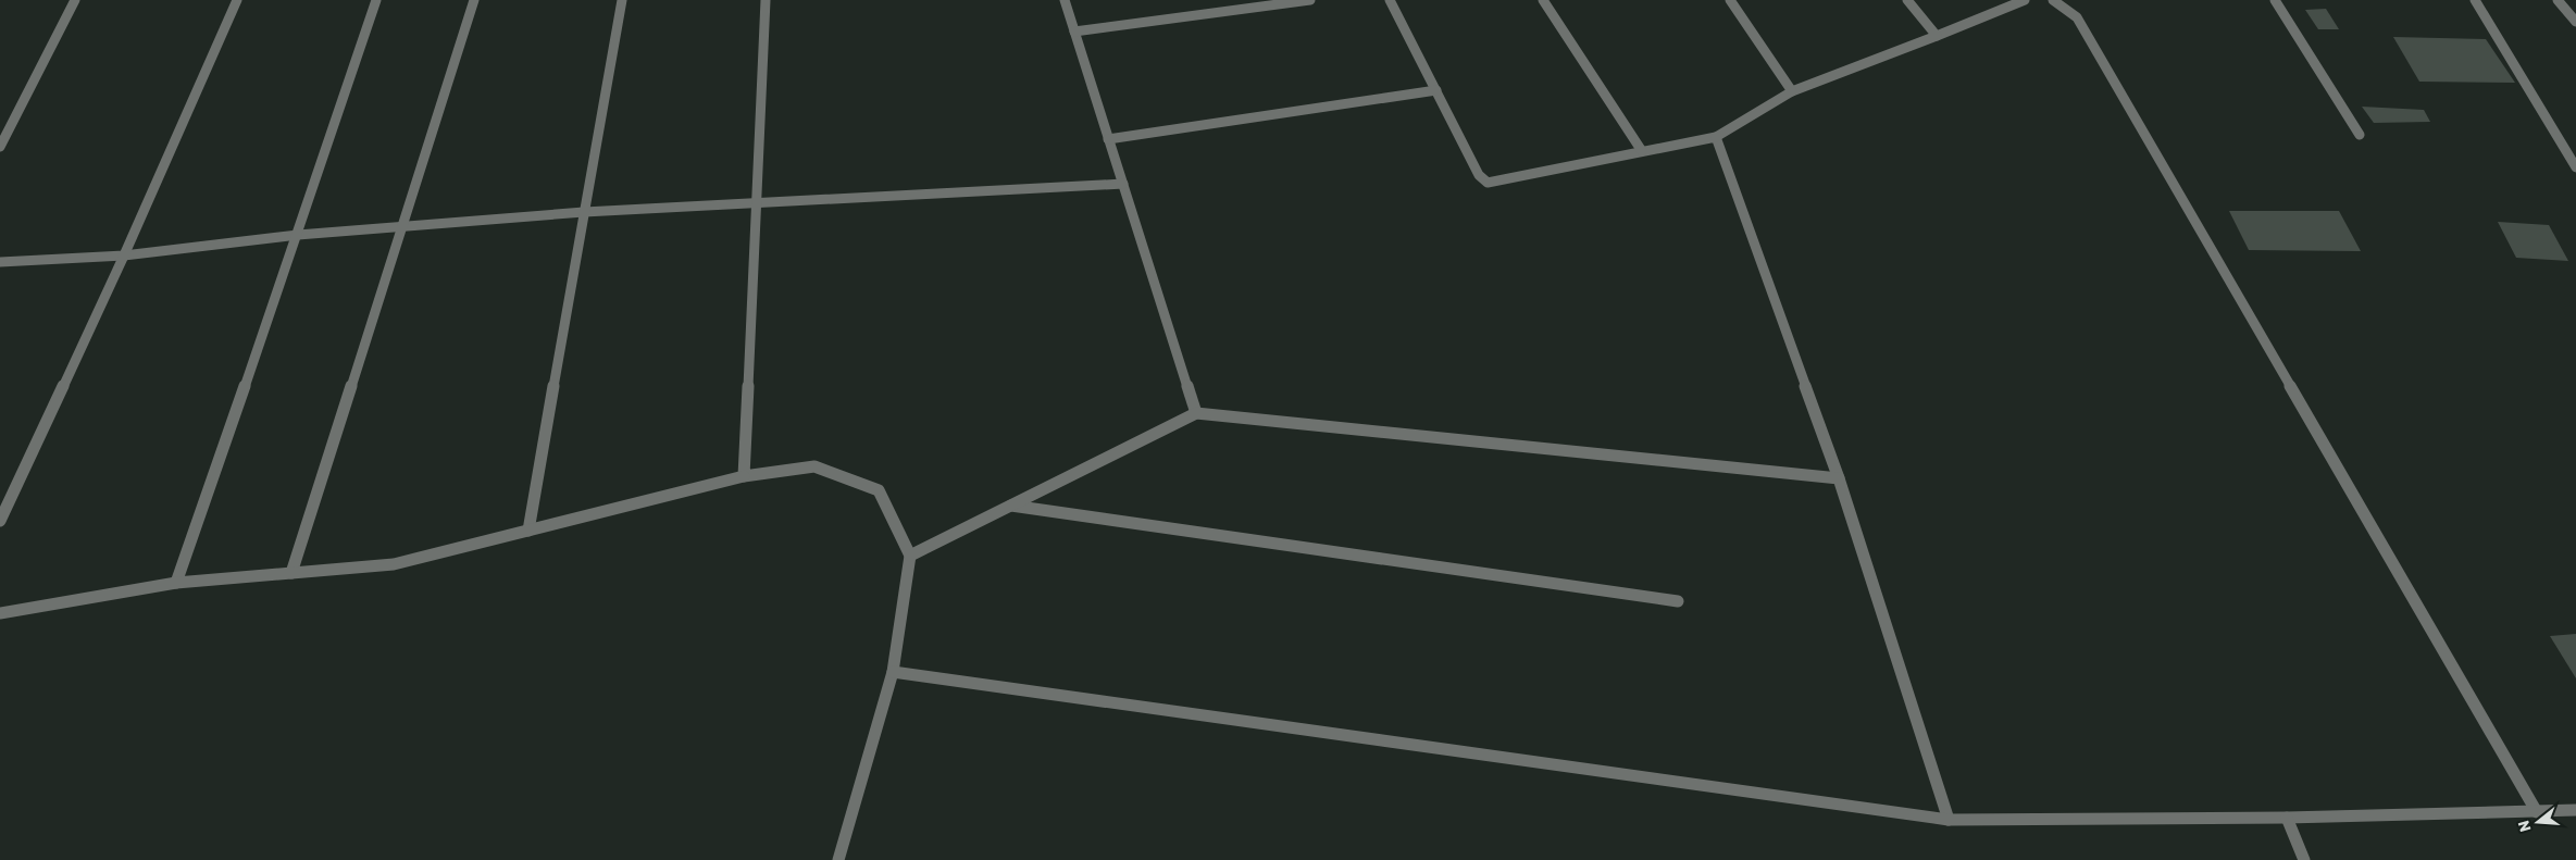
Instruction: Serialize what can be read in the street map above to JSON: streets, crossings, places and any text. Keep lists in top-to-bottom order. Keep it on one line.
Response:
{"north":"left"}
